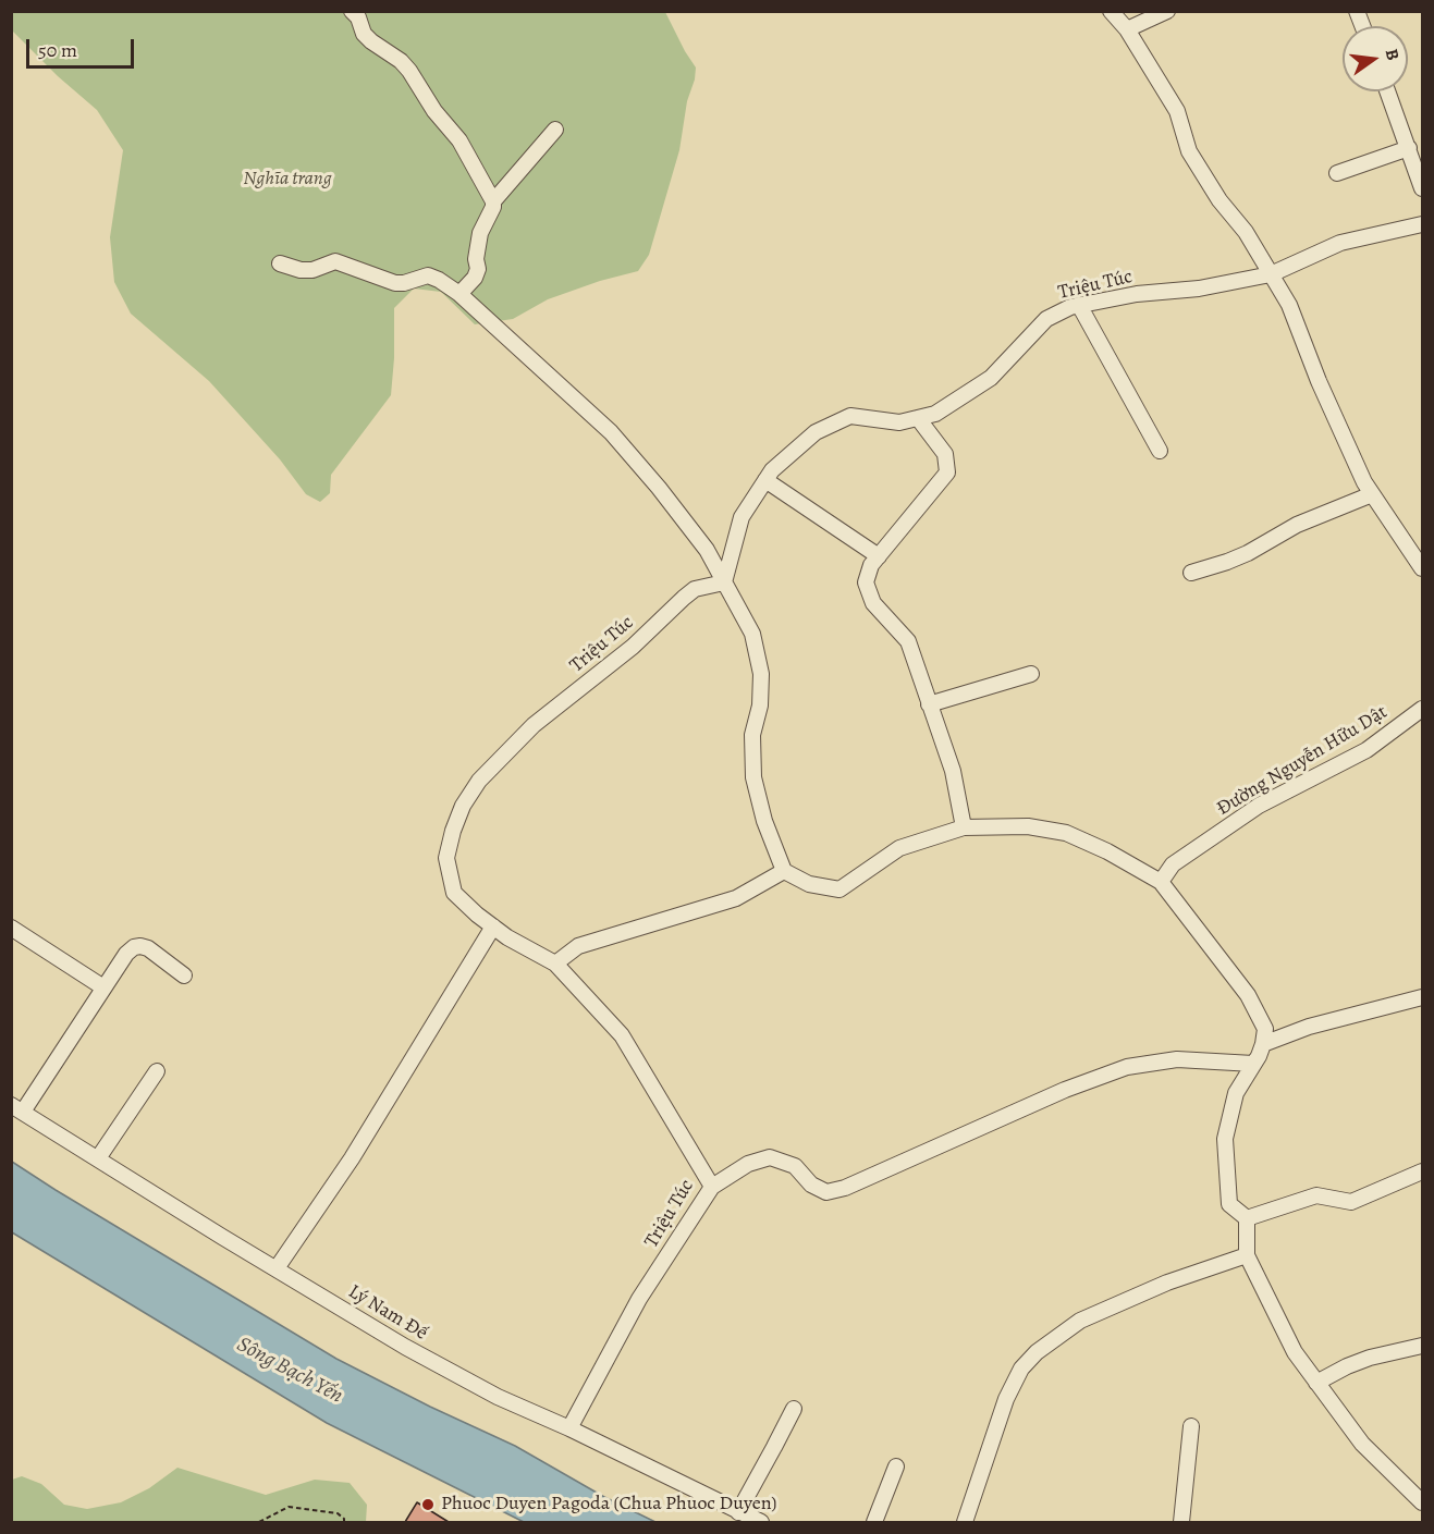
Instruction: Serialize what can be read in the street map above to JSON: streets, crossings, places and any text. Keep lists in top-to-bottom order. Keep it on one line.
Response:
{"streets":{"street":["Triệu Túc","Đường Nguyễn Hữu Dật","Lý Nam Đế"]},"crossings":[["Triệu Túc","Lý Nam Đế"]],"water":["Sông Bạch Yến"],"parks":["Nghĩa trang"],"places":["Phuoc Duyen Pagoda (Chua Phuoc Duyen)"],"scale_bar":"50 m","north":"right"}
